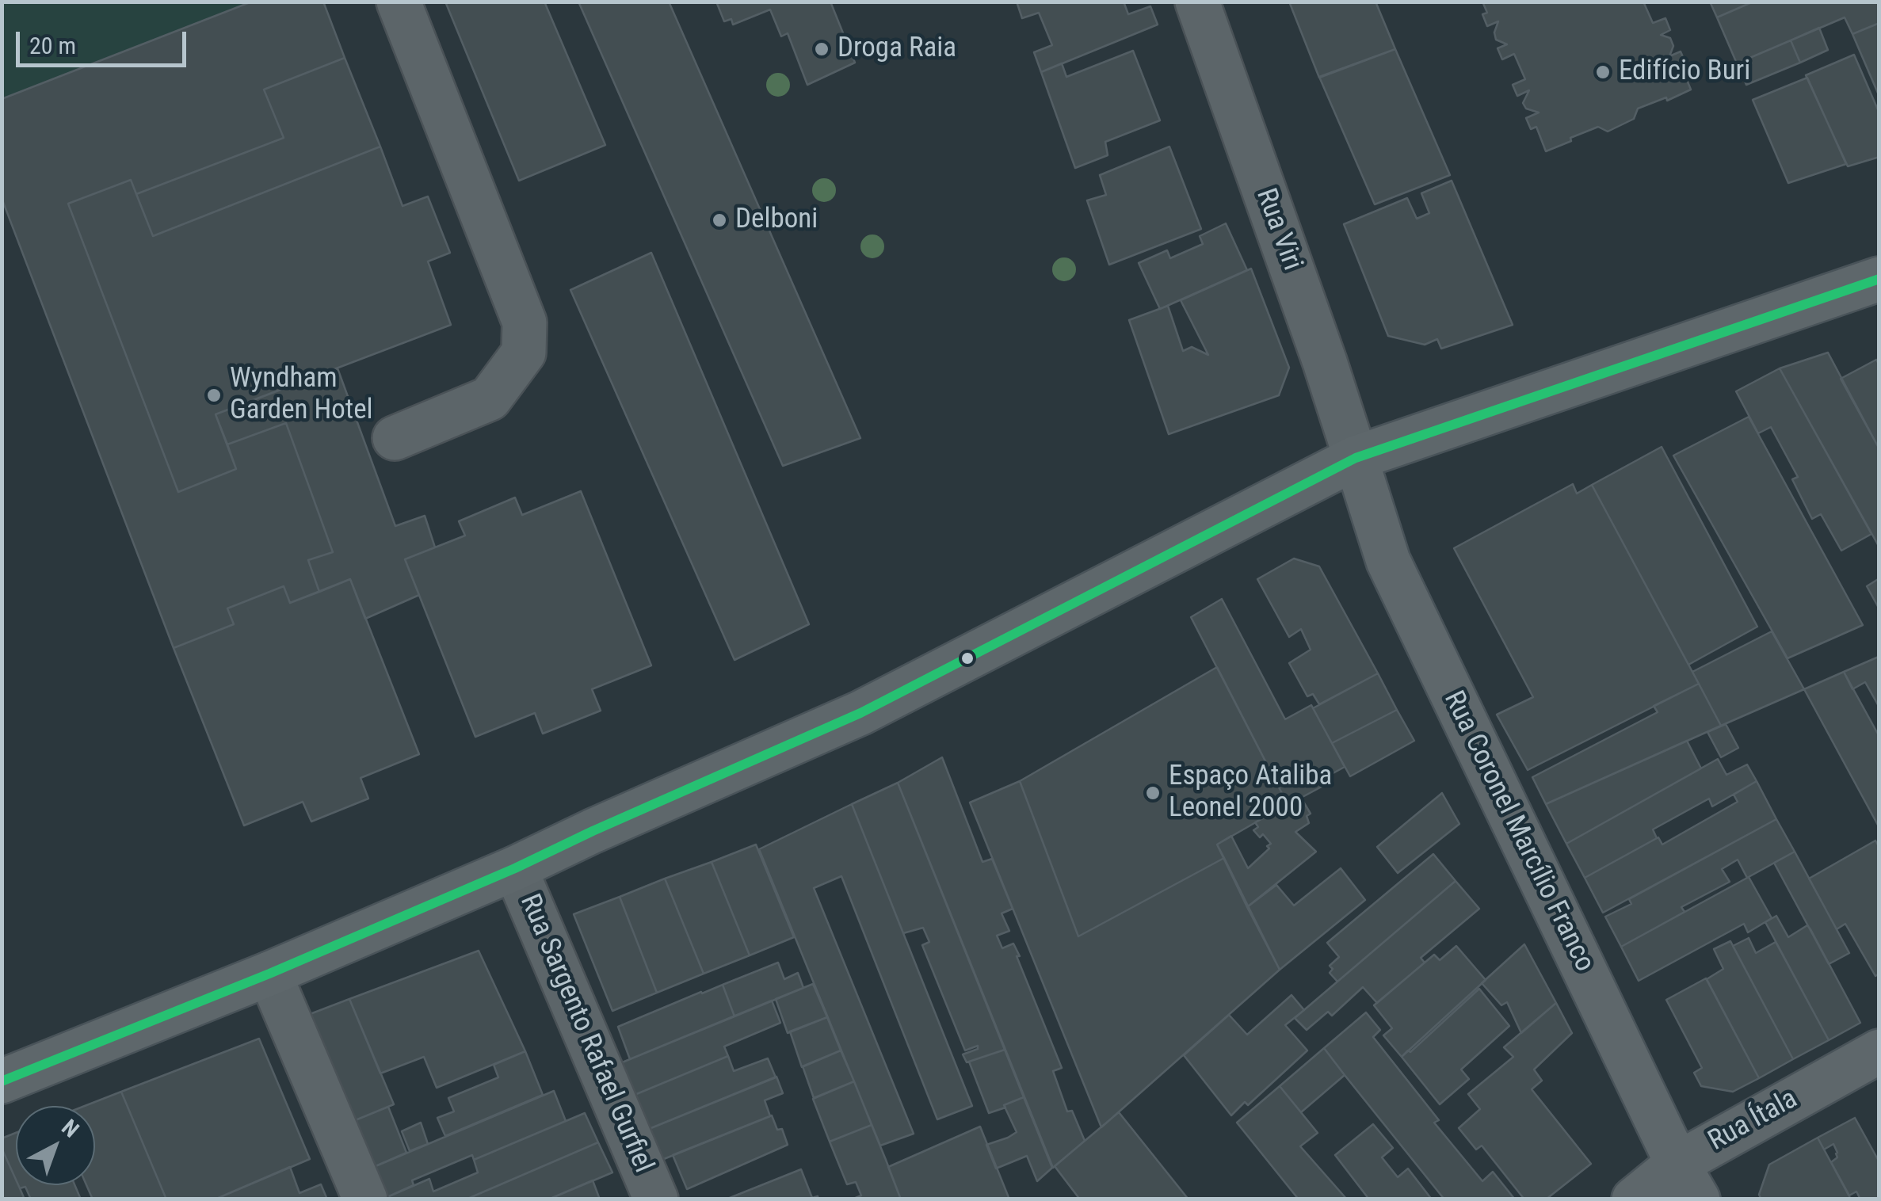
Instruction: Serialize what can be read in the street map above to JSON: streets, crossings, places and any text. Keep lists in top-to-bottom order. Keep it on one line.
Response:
{"streets":{"main road":["Rua Coronel Marcílio Franco","Rua Ítala"],"street":["Rua Viri","Rua Sargento Rafael Gurfiel"]},"crossings":[["Rua Viri","Rua Coronel Marcílio Franco"],["Rua Coronel Marcílio Franco","Rua Ítala"]],"places":["Droga Raia","Edifício Buri","Delboni","Wyndham Garden Hotel","Espaço Ataliba Leonel 2000"],"scale_bar":"20 m","north":"top right"}
